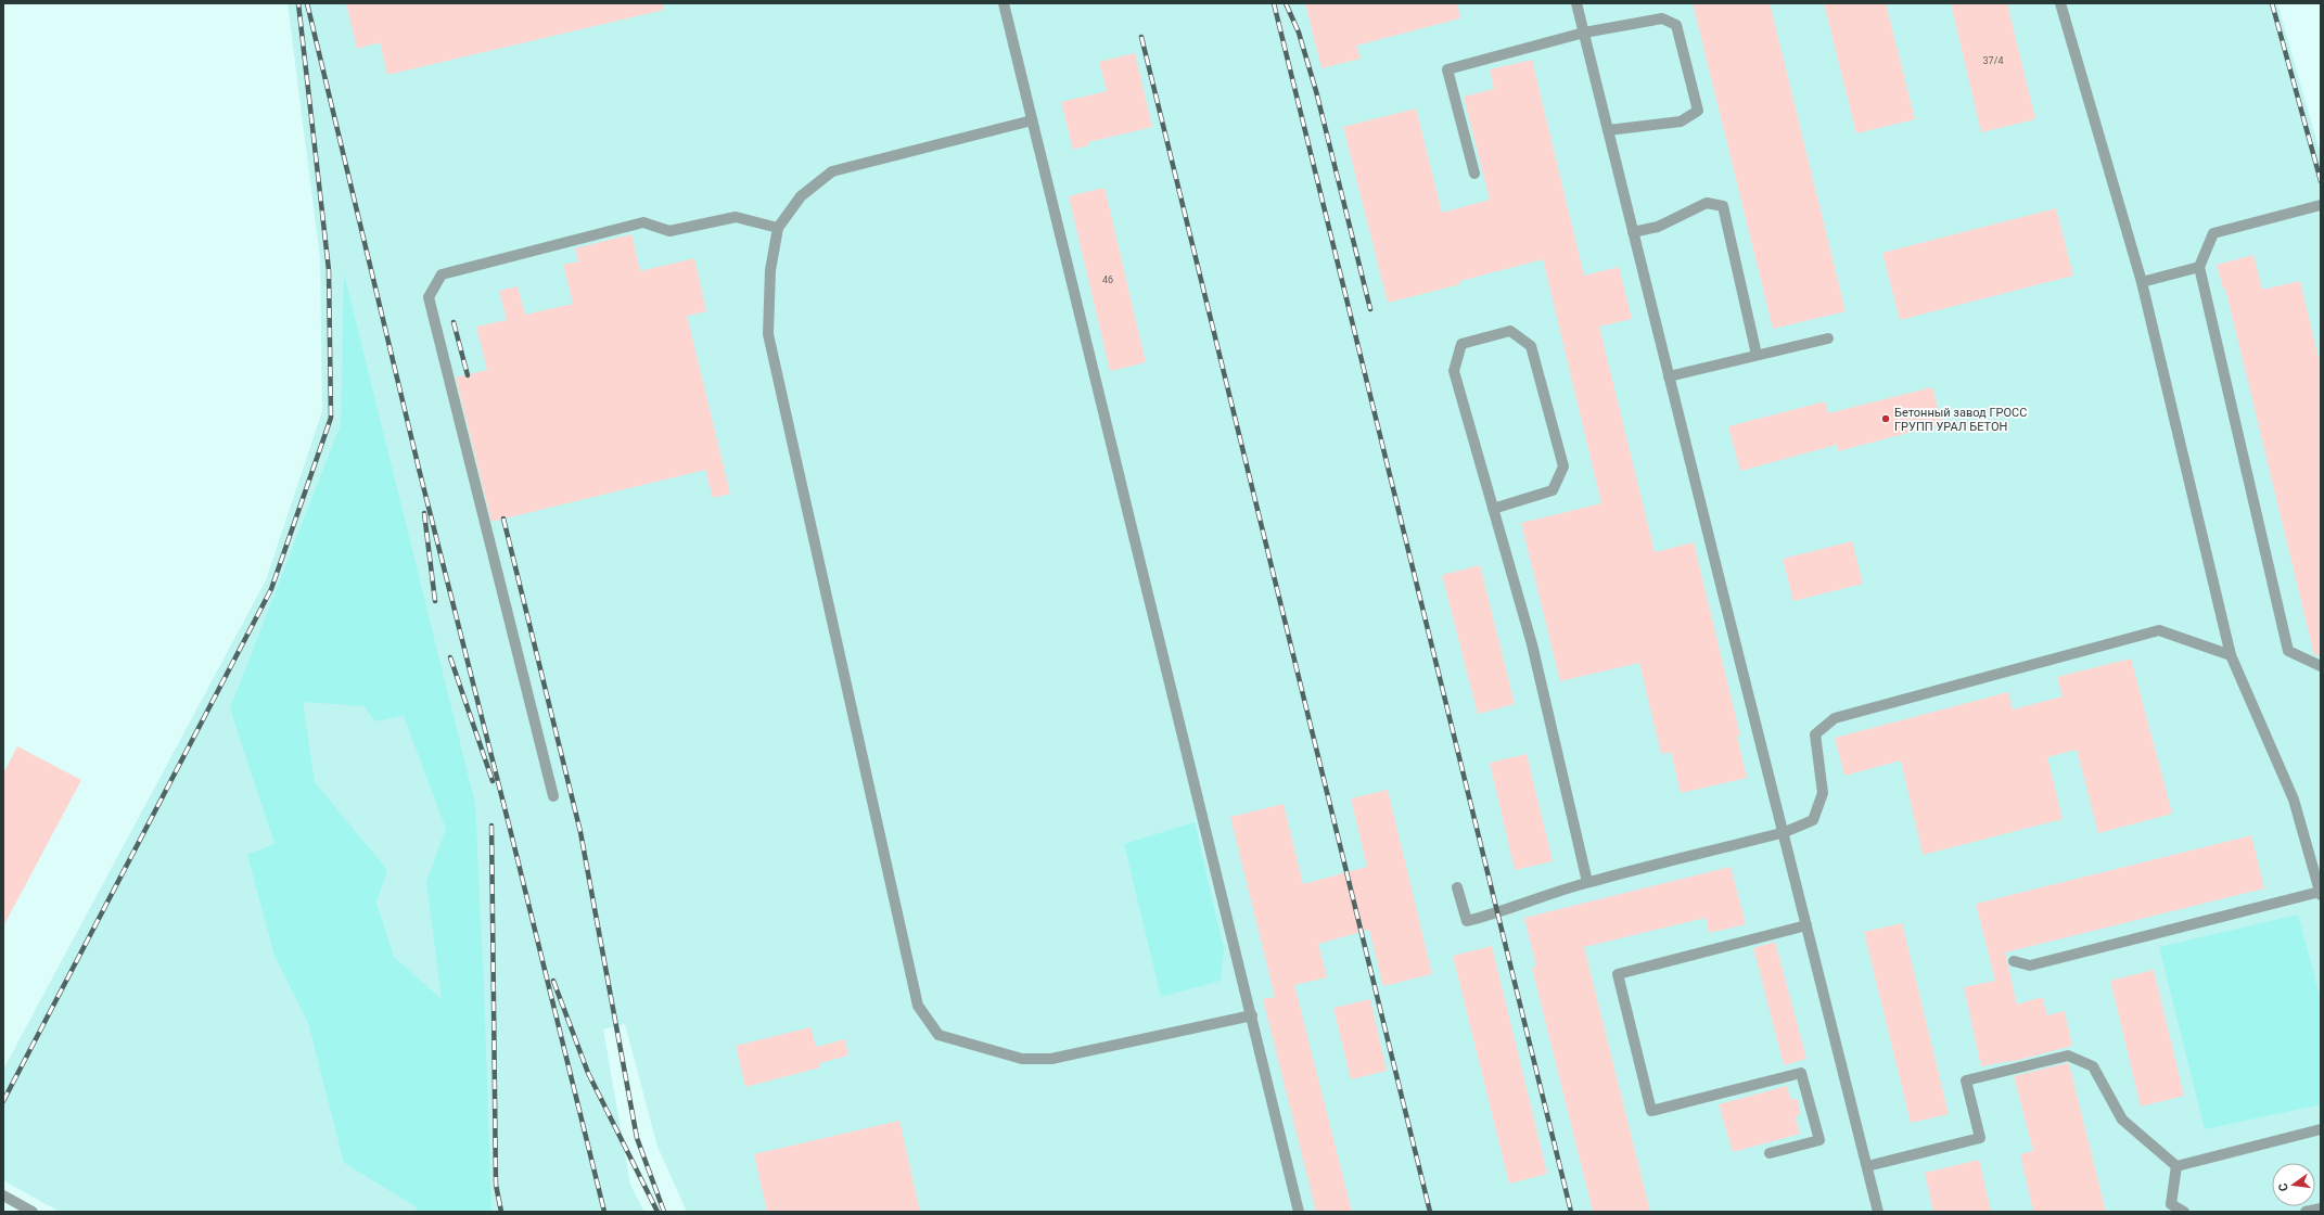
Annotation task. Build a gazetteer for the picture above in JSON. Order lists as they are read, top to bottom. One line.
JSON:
{"places":["Бетонный завод ГРОСС ГРУПП УРАЛ БЕТОН"],"house_numbers":["37/4","46"],"north":"left"}
